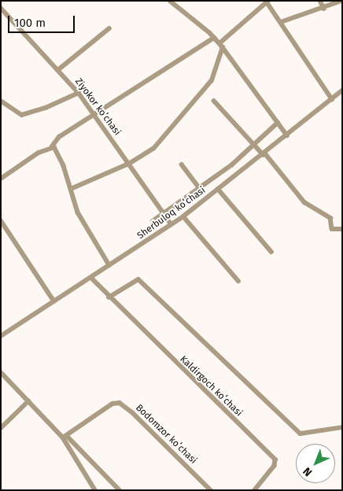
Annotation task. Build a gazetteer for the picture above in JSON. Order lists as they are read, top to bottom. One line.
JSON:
{"streets":{"street":["Ziyokor koʻchasi","Sherbuloq koʻchasi","Kaldirgoch koʻchasi","Bodomzor koʻchasi"]},"crossings":[["Ziyokor koʻchasi","Sherbuloq koʻchasi"],["Sherbuloq koʻchasi","Kaldirgoch koʻchasi"]],"scale_bar":"100 m","north":"bottom left"}
